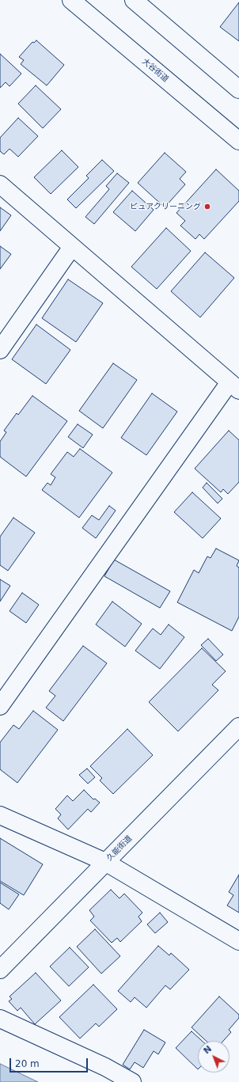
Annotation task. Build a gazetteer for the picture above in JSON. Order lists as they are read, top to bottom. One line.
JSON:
{"streets":{"street":["大谷街道","久能街道"]},"places":["ピュアクリーニング"],"scale_bar":"20 m","north":"top left"}
